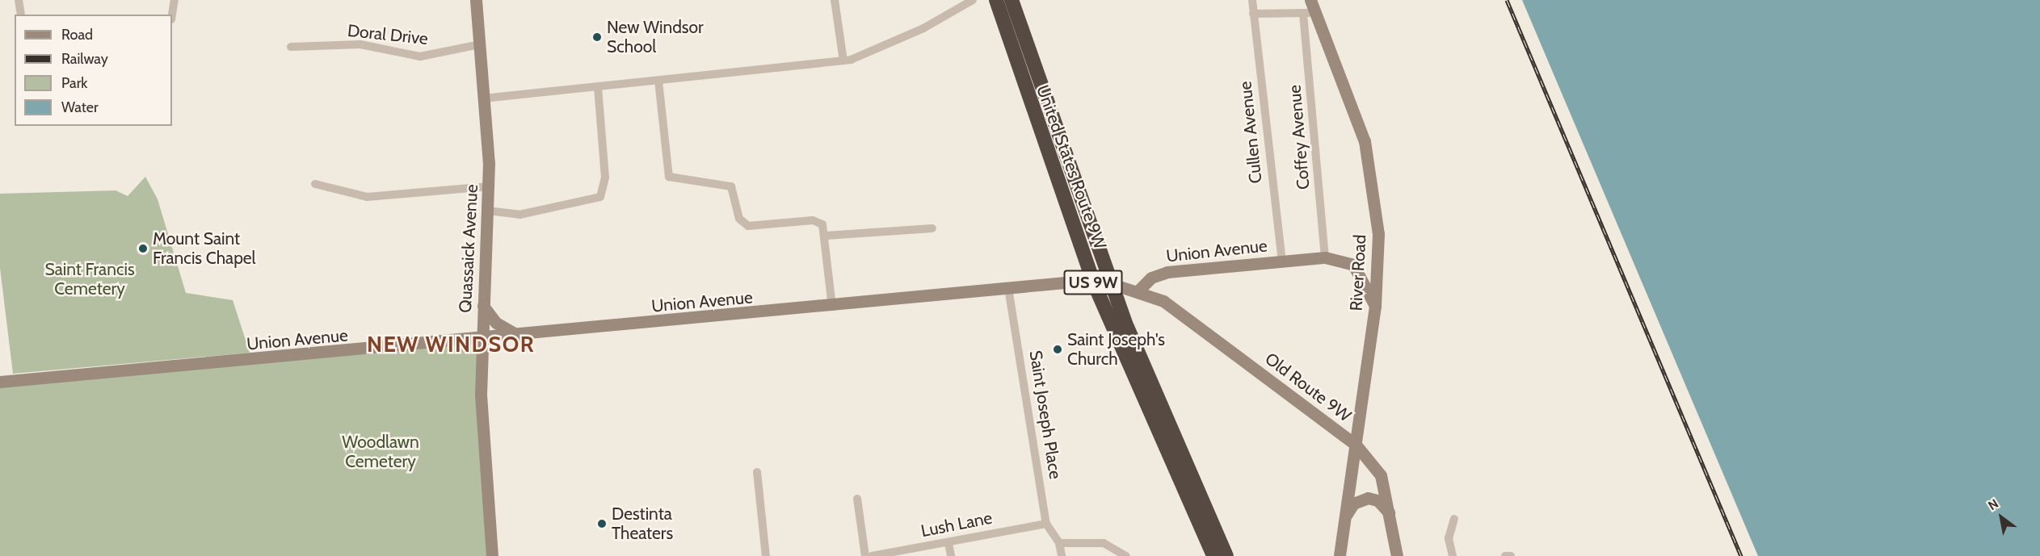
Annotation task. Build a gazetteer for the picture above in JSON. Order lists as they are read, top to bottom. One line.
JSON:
{"streets":{"highway":["United States Route 9W","US 9W"],"street":["Doral Drive","Cullen Avenue","Coffey Avenue","Quassaick Avenue","Union Avenue","River Road","Old Route 9W","Saint Joseph Place","Lush Lane"]},"crossings":[["Doral Drive","Quassaick Avenue"],["Cullen Avenue","Union Avenue"],["Coffey Avenue","Union Avenue"],["Coffey Avenue","River Road"],["United States Route 9W","Union Avenue"],["Quassaick Avenue","Union Avenue"],["Union Avenue","River Road"],["Union Avenue","Old Route 9W"],["Union Avenue","Saint Joseph Place"],["River Road","Old Route 9W"],["Saint Joseph Place","Lush Lane"]],"districts":["NEW WINDSOR"],"parks":["Saint Francis Cemetery","Woodlawn Cemetery"],"places":["New Windsor School","Mount Saint Francis Chapel","Saint Joseph's Church","Destinta Theaters"],"legend":["Road","Railway","Park","Water"],"north":"top left"}
